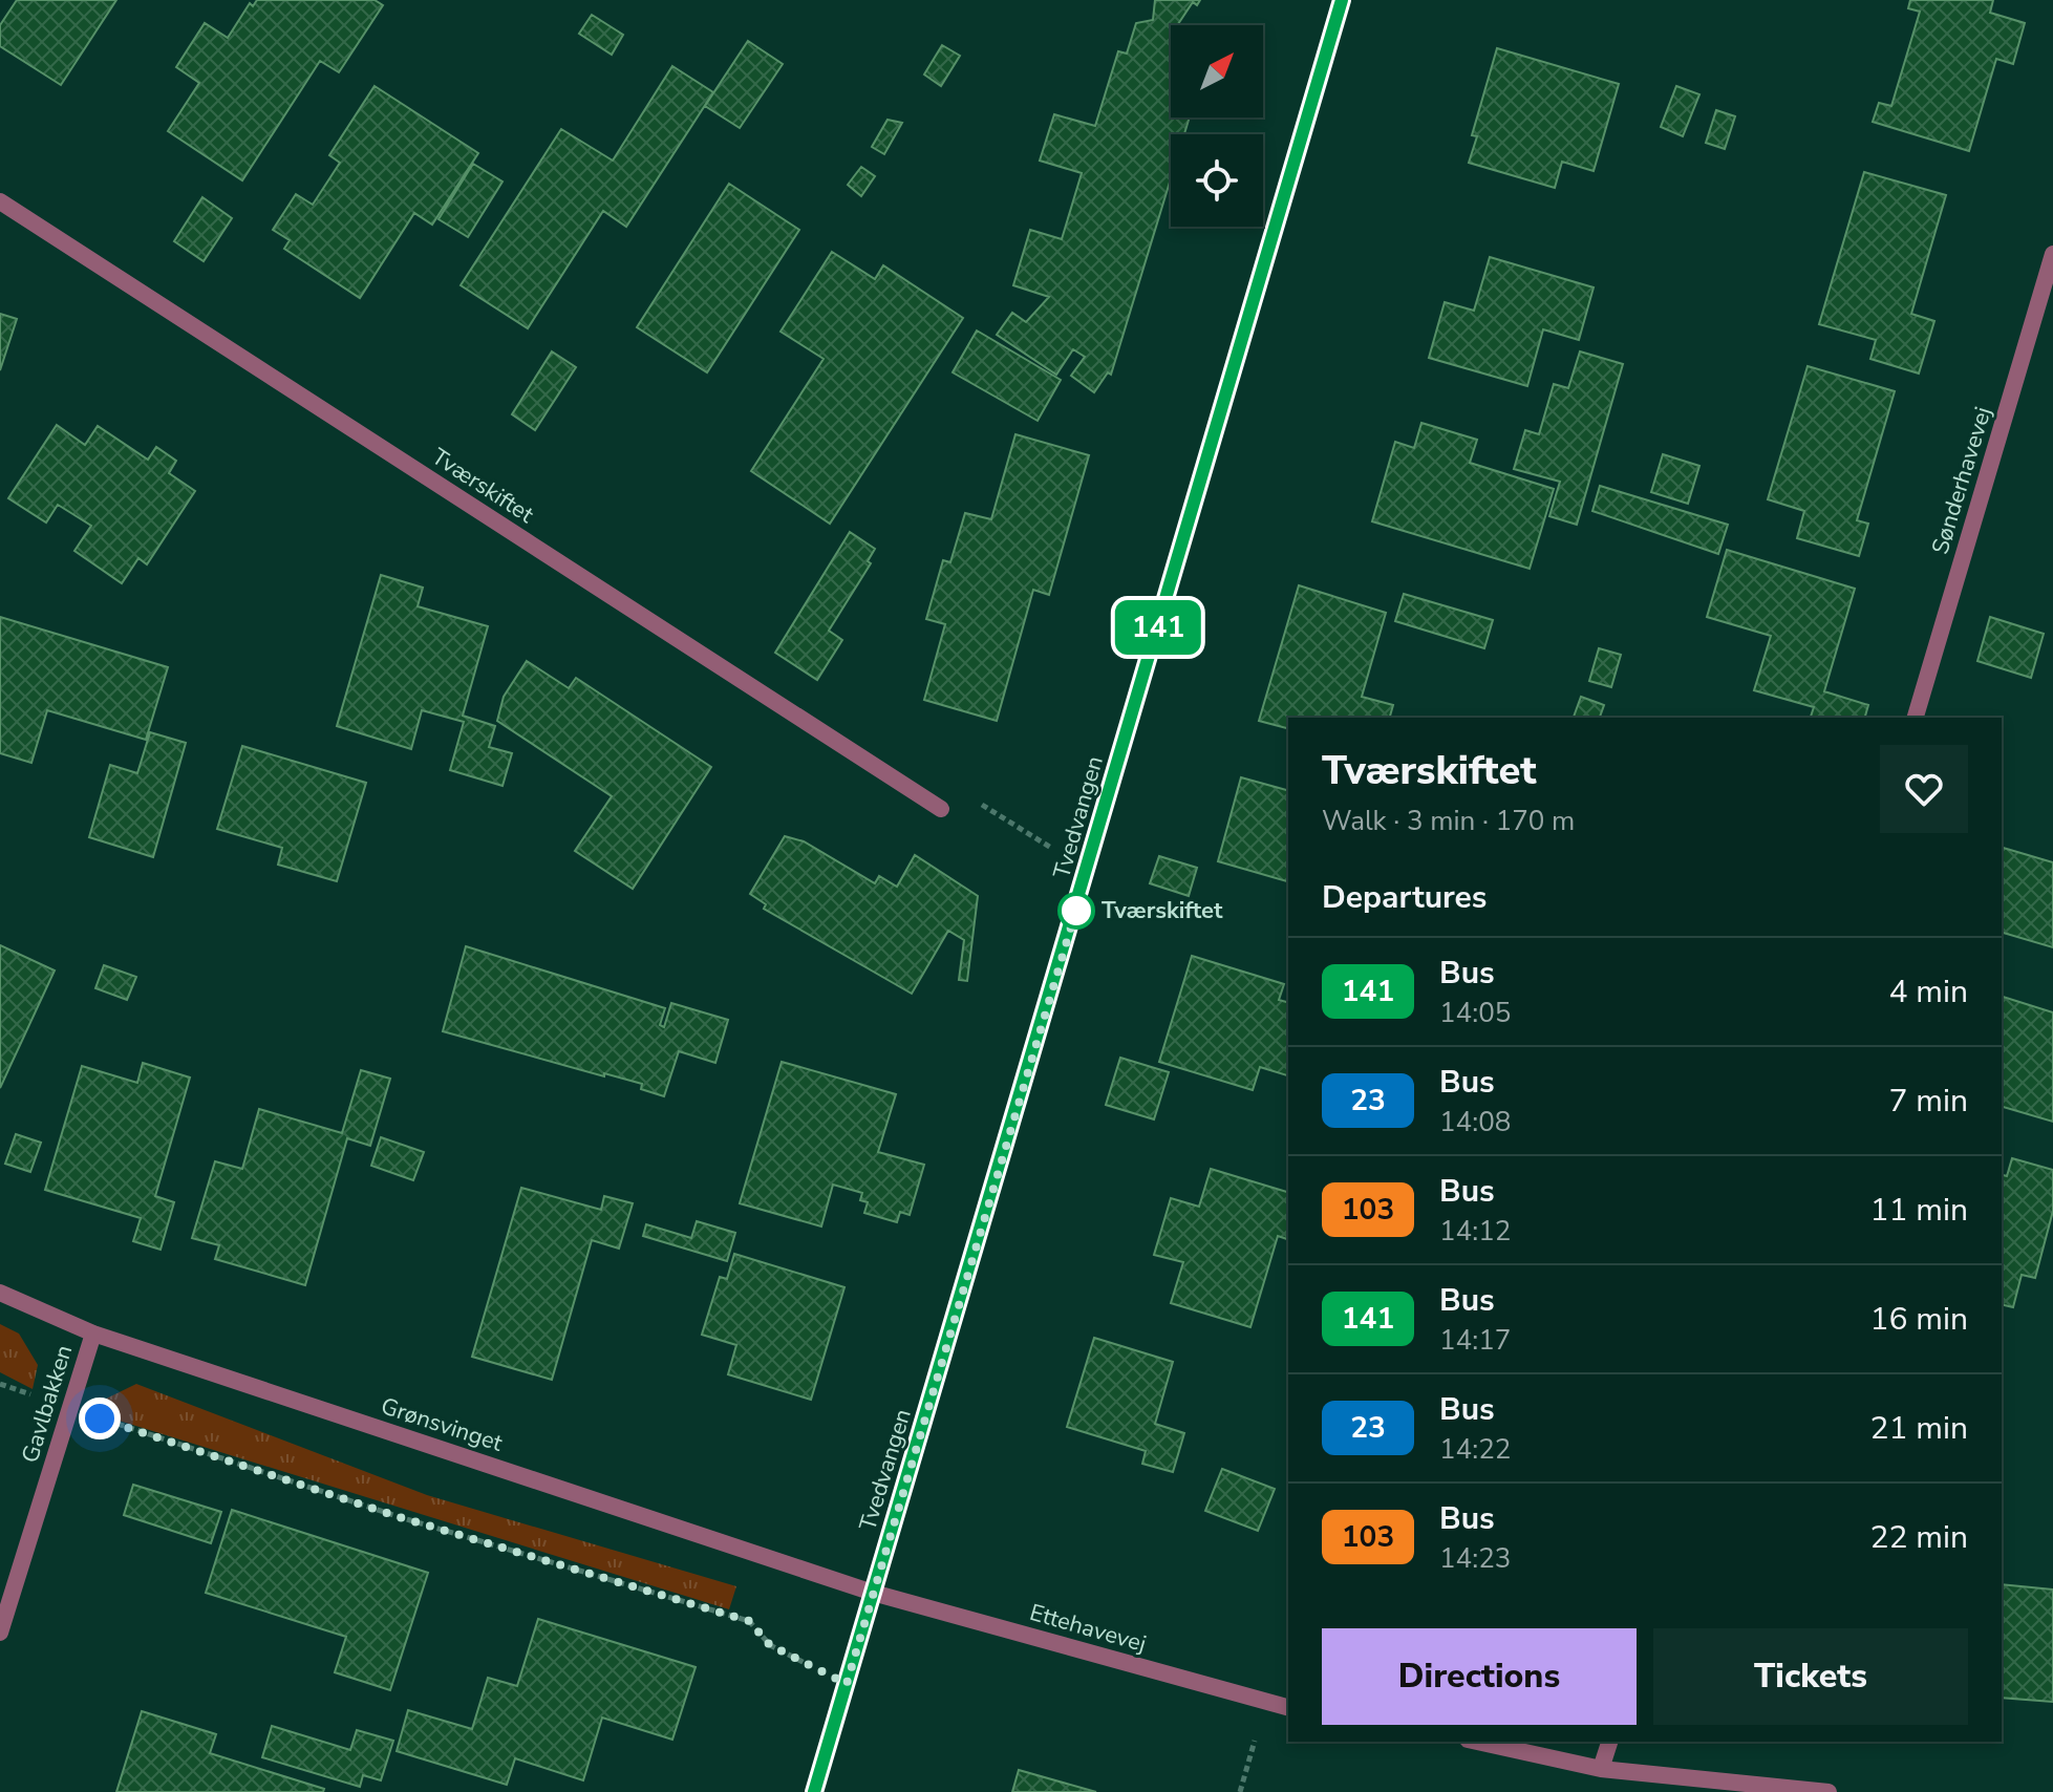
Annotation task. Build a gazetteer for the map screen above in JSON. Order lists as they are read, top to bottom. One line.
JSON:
{"streets":{"street":["Sønderhavevej","Tværskiftet","Tvedvangen","Gavlbakken","Grønsvinget","Ettehavevej"]},"crossings":[["Tvedvangen","Grønsvinget"],["Tvedvangen","Ettehavevej"],["Gavlbakken","Grønsvinget"],["Grønsvinget","Ettehavevej"]],"places":["Tværskiftet"],"lines":["bus line 141"],"north":"top right","page":{"on_map":"141","heading":[["Tværskiftet","Walk · 3 min · 170 m"],"Departures"],"list":[{"mark":"141","name":"Bus","note":"14:05","value":"4 min"},{"mark":"23","name":"Bus","note":"14:08","value":"7 min"},{"mark":"103","name":"Bus","note":"14:12","value":"11 min"},{"mark":"141","name":"Bus","note":"14:17","value":"16 min"},{"mark":"23","name":"Bus","note":"14:22","value":"21 min"},{"mark":"103","name":"Bus","note":"14:23","value":"22 min"}],"buttons":["Directions","Tickets"]}}
